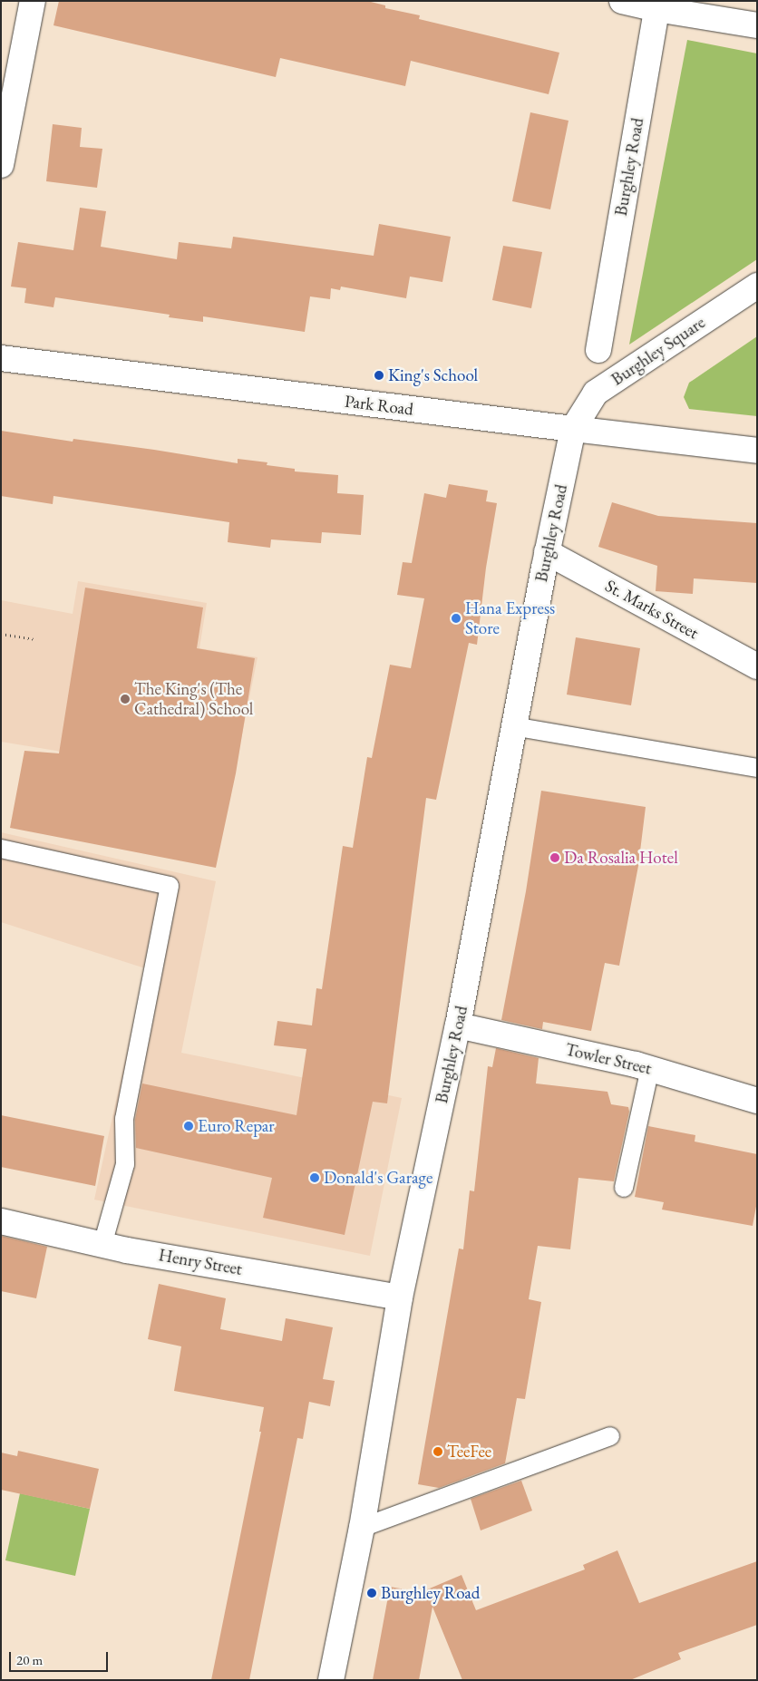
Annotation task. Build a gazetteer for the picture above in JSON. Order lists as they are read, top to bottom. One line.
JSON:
{"streets":{"street":["Burghley Road","Burghley Square","Park Road","St. Marks Street","Towler Street","Henry Street"]},"crossings":[["Burghley Road","Burghley Square"],["Burghley Road","Park Road"],["Burghley Road","St. Marks Street"],["Burghley Road","Towler Street"],["Burghley Road","Henry Street"],["Burghley Square","Park Road"]],"places":["King's School","Hana Express Store","The King's (The Cathedral) School","Da Rosalia Hotel","Euro Repar","Donald's Garage","TeeFee","Burghley Road"],"scale_bar":"20 m"}
